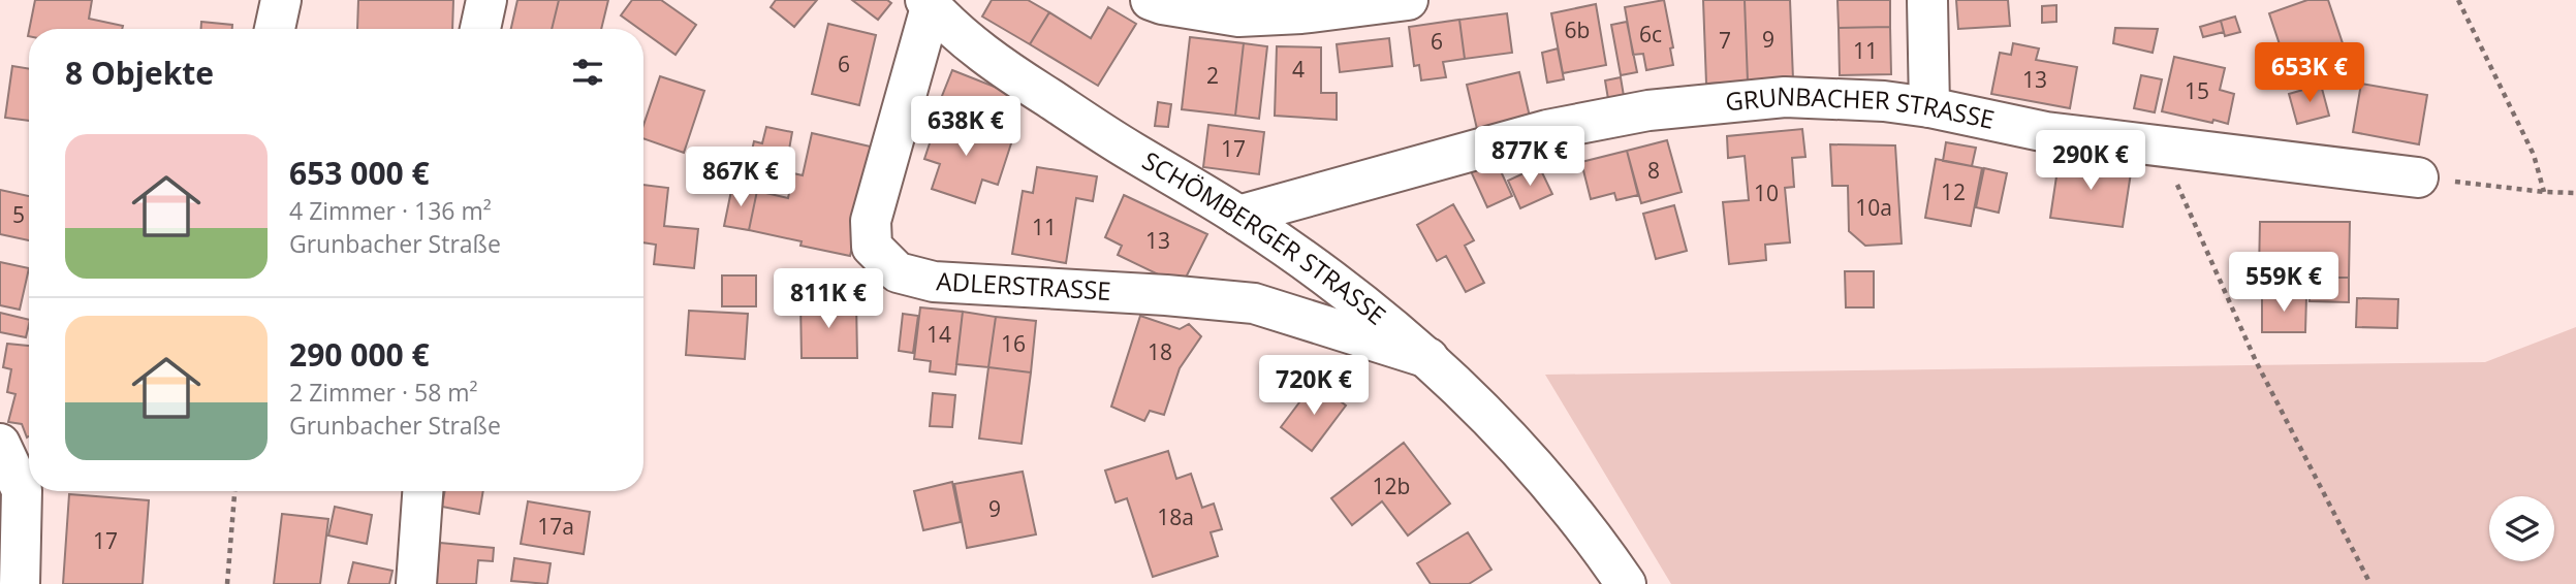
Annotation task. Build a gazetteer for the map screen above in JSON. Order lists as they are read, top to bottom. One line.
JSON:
{"streets":{"street":["GRUNBACHER STRASSE","SCHÖMBERGER STRASSE","ADLERSTRASSE"]},"crossings":[["GRUNBACHER STRASSE","SCHÖMBERGER STRASSE"],["SCHÖMBERGER STRASSE","ADLERSTRASSE"]],"house_numbers":["6b","6c","9","7","6","11","6","4","2","13","15","17","8","12","10","10a","5","11","13","14","16","18","12b","9","18a","17a","17"],"page":{"heading":"8 Objekte","price":["653K €","638K €","877K €","290K €","867K €","559K €","811K €","720K €"],"list":[{"name":"653 000 €","note":"4 Zimmer · 136 m² · Grunbacher Straße"},{"name":"290 000 €","note":"2 Zimmer · 58 m² · Grunbacher Straße"}]}}
